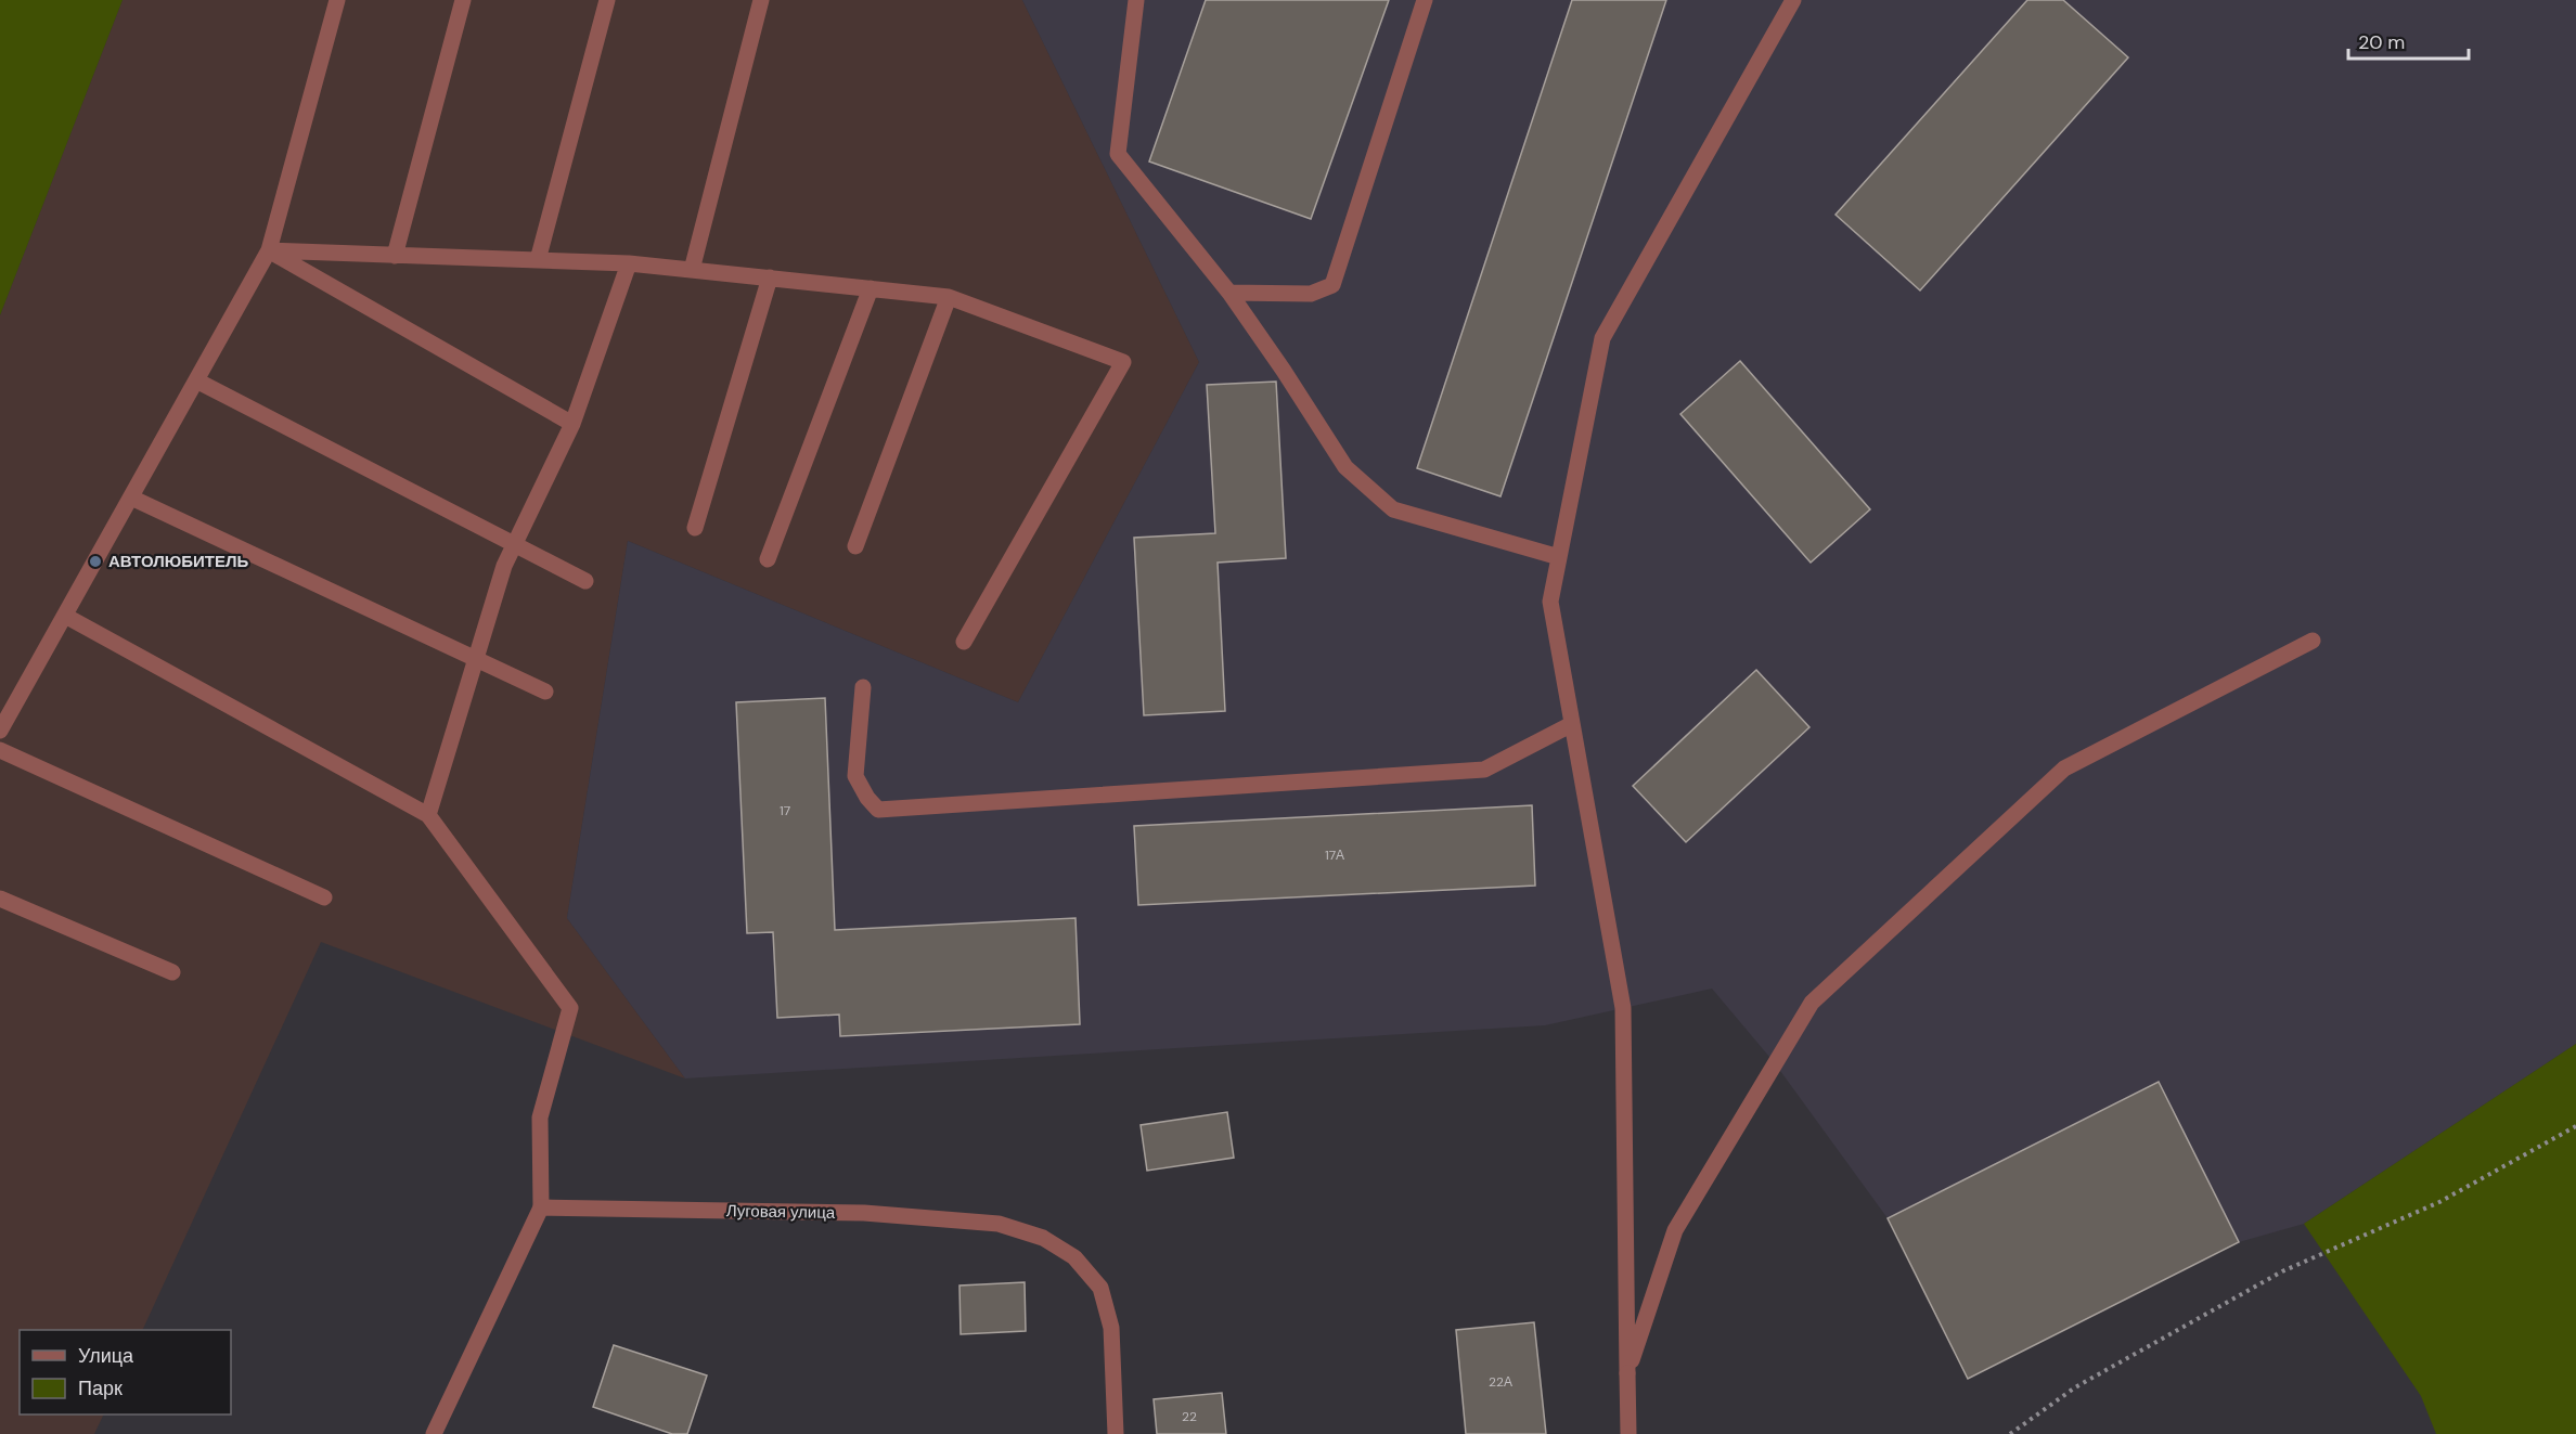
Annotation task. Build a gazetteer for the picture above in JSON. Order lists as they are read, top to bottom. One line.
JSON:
{"streets":{"street":["Луговая улица"]},"places":["АВТОЛЮБИТЕЛЬ"],"house_numbers":["17","17А","22А","22"],"legend":["Улица","Парк"],"scale_bar":"20 m"}
